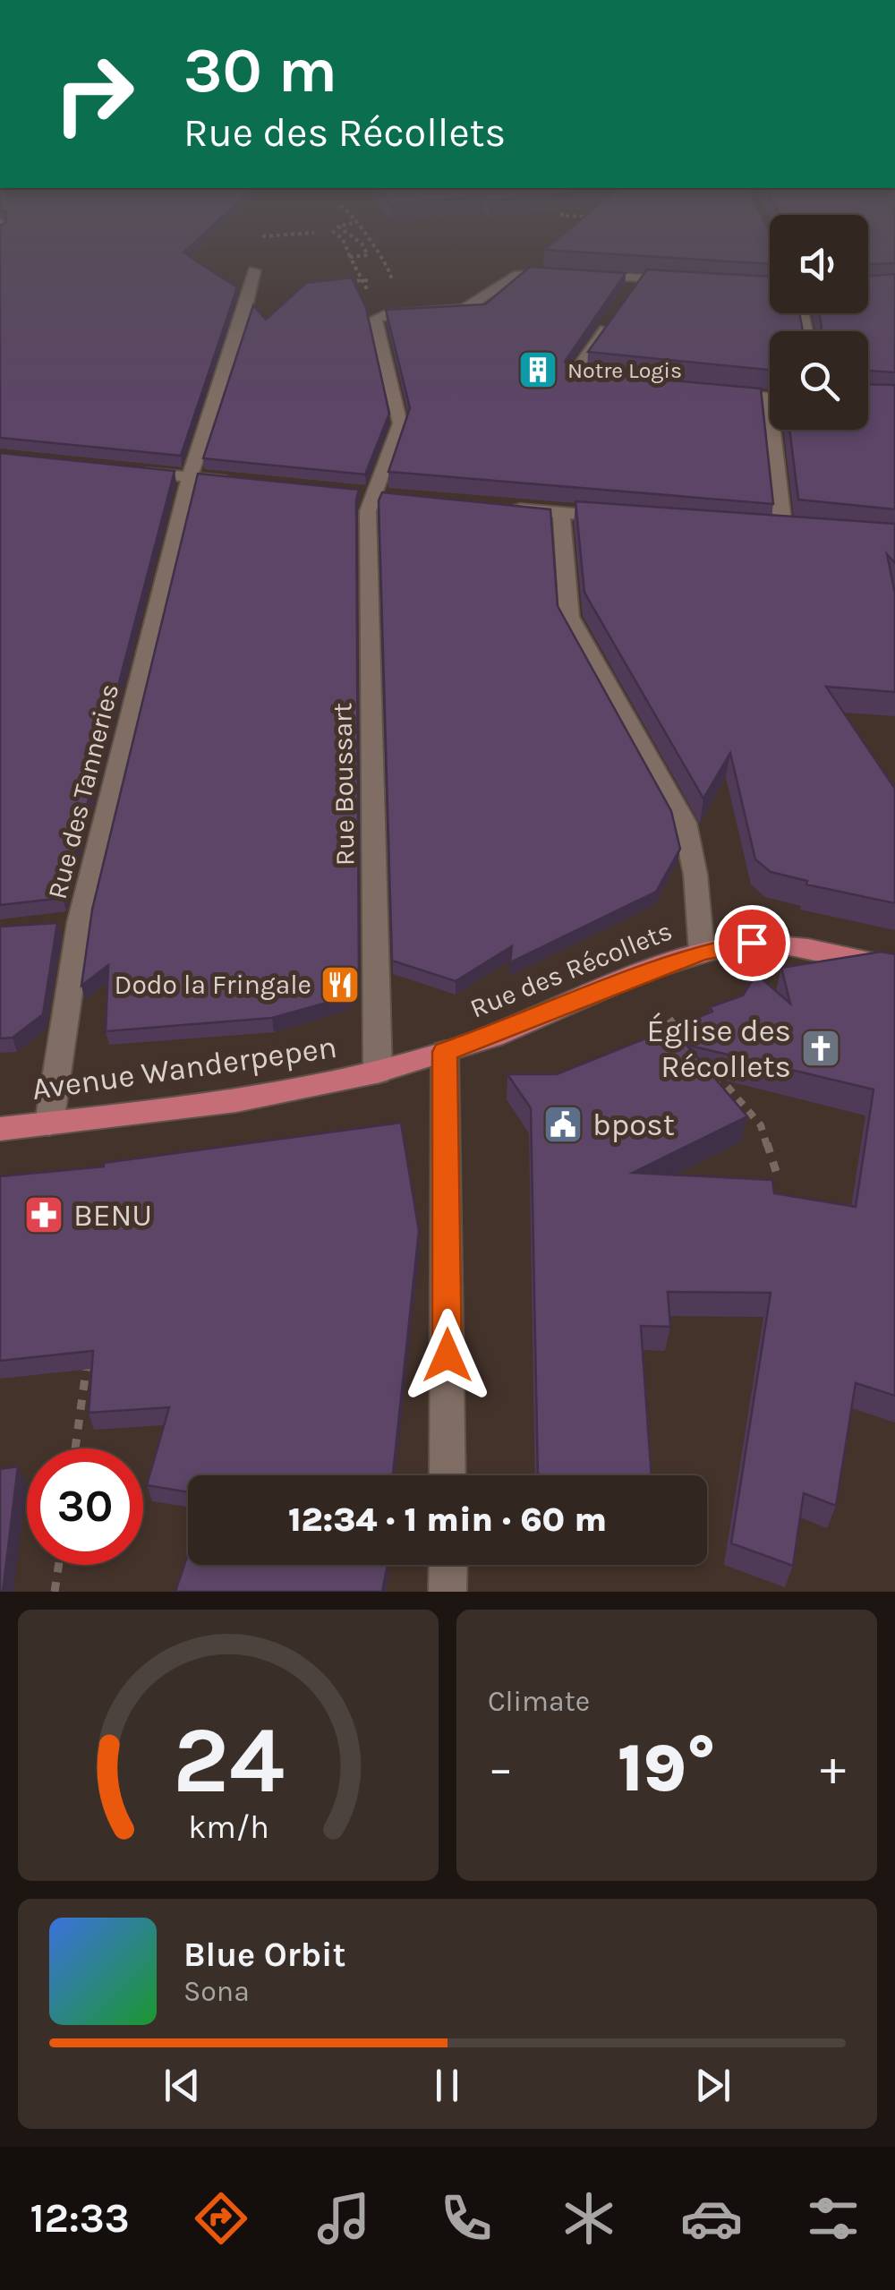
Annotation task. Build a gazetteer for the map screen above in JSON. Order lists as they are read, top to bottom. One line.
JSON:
{"streets":{"main road":["Rue des Récollets","Avenue Wanderpepen"],"street":["Rue Boussart","Rue des Tanneries"]},"crossings":[["Rue Boussart","Rue des Récollets"],["Rue Boussart","Avenue Wanderpepen"],["Rue des Tanneries","Avenue Wanderpepen"],["Rue des Récollets","Avenue Wanderpepen"]],"places":{"building":["Notre Logis"],"restaurant":["Dodo la Fringale"],"church":["Église des Récollets"],"public building":["bpost"],"pharmacy":["BENU"]},"page":{"turn":["30 m","Rue des Récollets"],"limit":"30","trip":"12:34 · 1 min · 60 m","tile":"Climate","heat":["−","19°","+"],"song":["Blue Orbit","Sona"],"tabs":"12:33","gauge":["24","km/h"]}}
